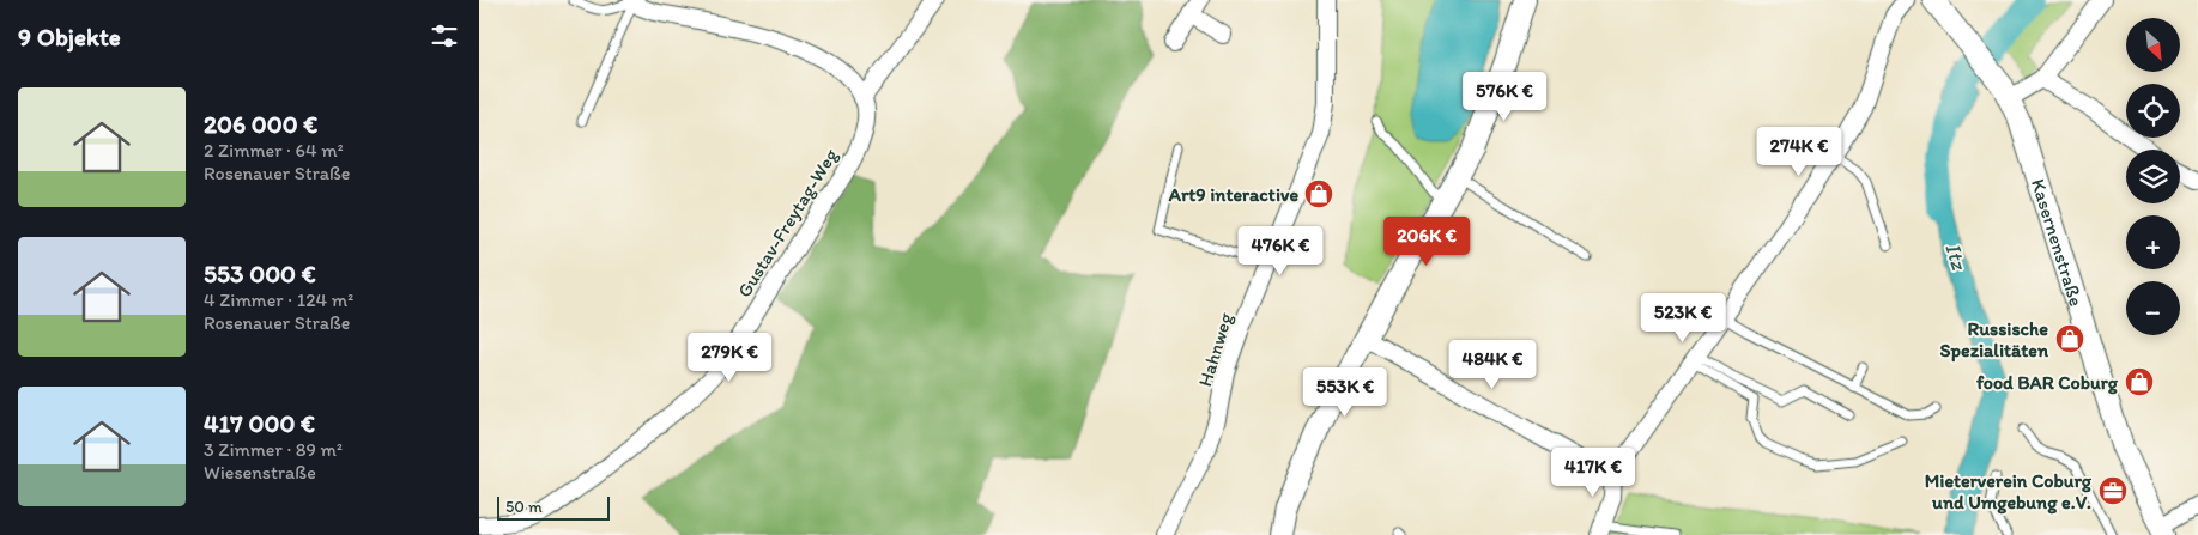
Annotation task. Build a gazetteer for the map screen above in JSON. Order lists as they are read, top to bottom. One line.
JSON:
{"streets":{"street":["Gustav-Freytag-Weg","Kasernenstraße","Hahnweg"]},"water":["Itz"],"places":{"shop":["Art9 interactive","Russische Spezialitäten","food BAR Coburg"],"office":["Mieterverein Coburg und Umgebung e.V."]},"scale_bar":"50 m","north":"bottom right","page":{"heading":"9 Objekte","map_buttons":["+","−"],"list":[{"name":"206 000 €","note":"2 Zimmer · 64 m² · Rosenauer Straße"},{"name":"553 000 €","note":"4 Zimmer · 124 m² · Rosenauer Straße"},{"name":"417 000 €","note":"3 Zimmer · 89 m² · Wiesenstraße"}],"price":["576K €","274K €","206K €","476K €","523K €","279K €","484K €","553K €","417K €"],"scale":"50 m"}}
